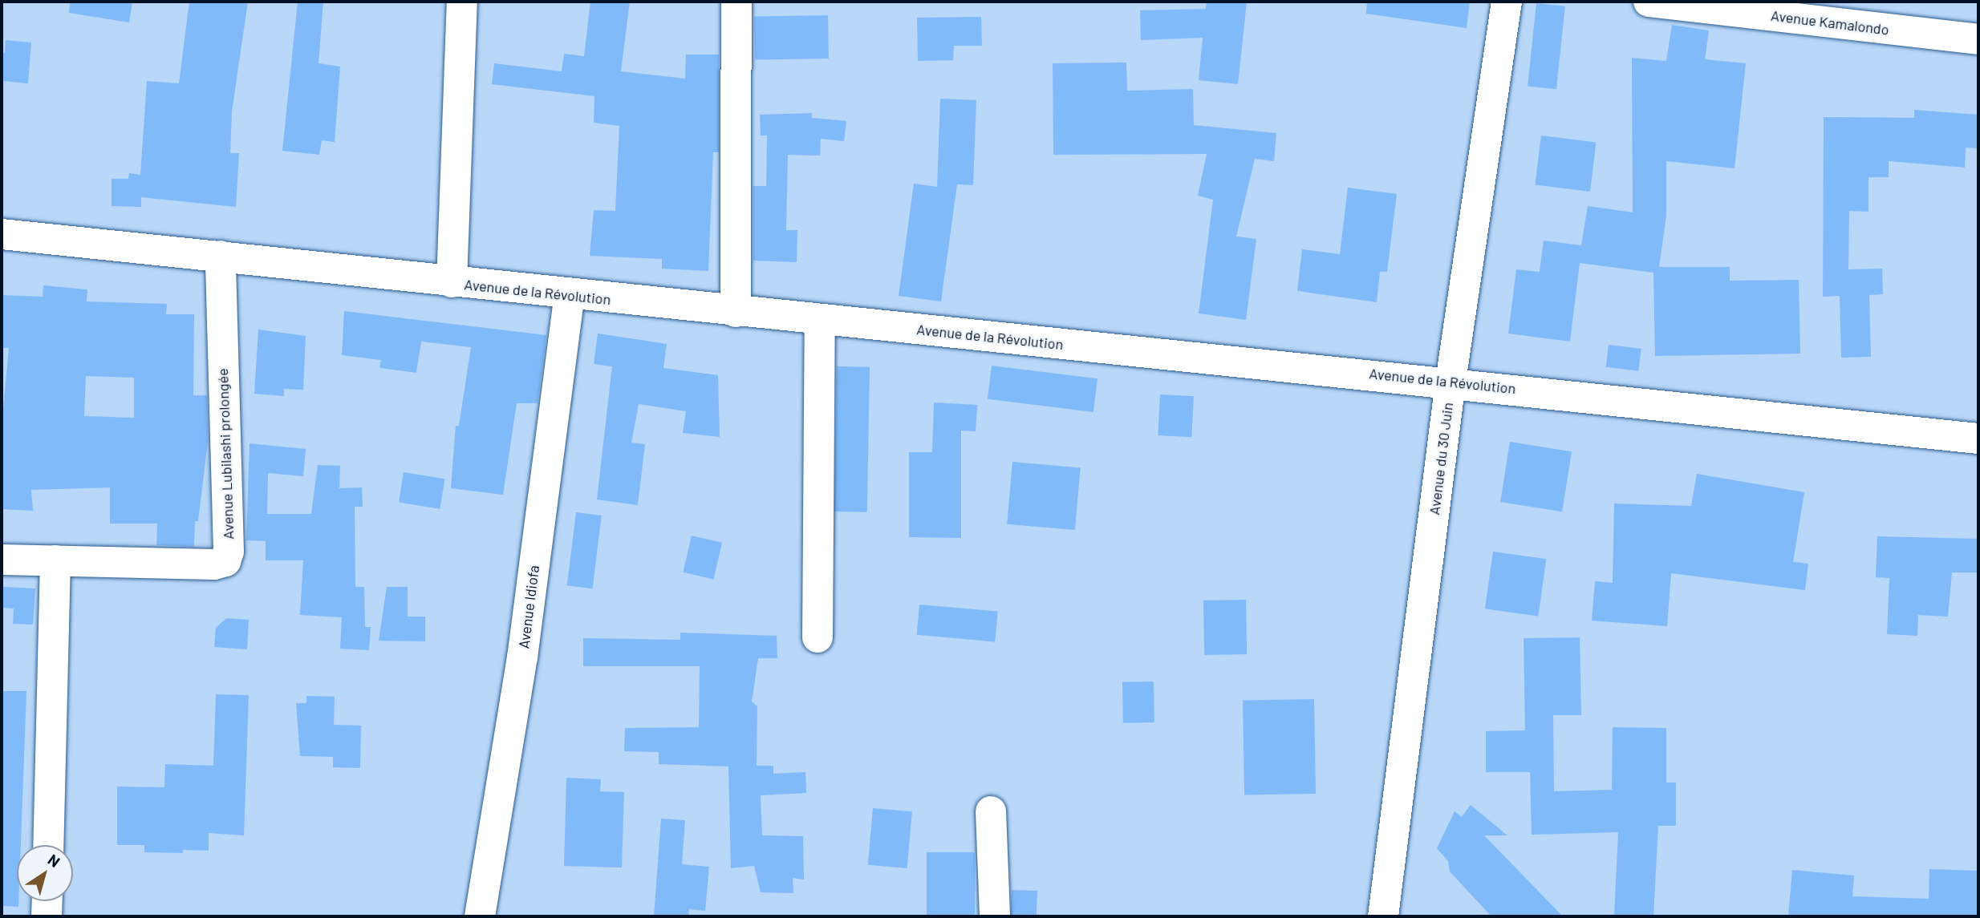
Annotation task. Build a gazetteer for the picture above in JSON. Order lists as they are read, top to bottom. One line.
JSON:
{"streets":{"street":["Avenue Kamalondo","Avenue de la Révolution","Avenue Lubilashi prolongée","Avenue du 30 Juin","Avenue Idiofa"]},"crossings":[["Avenue de la Révolution","Avenue Lubilashi prolongée"],["Avenue de la Révolution","Avenue du 30 Juin"],["Avenue de la Révolution","Avenue Idiofa"]],"north":"top right"}
